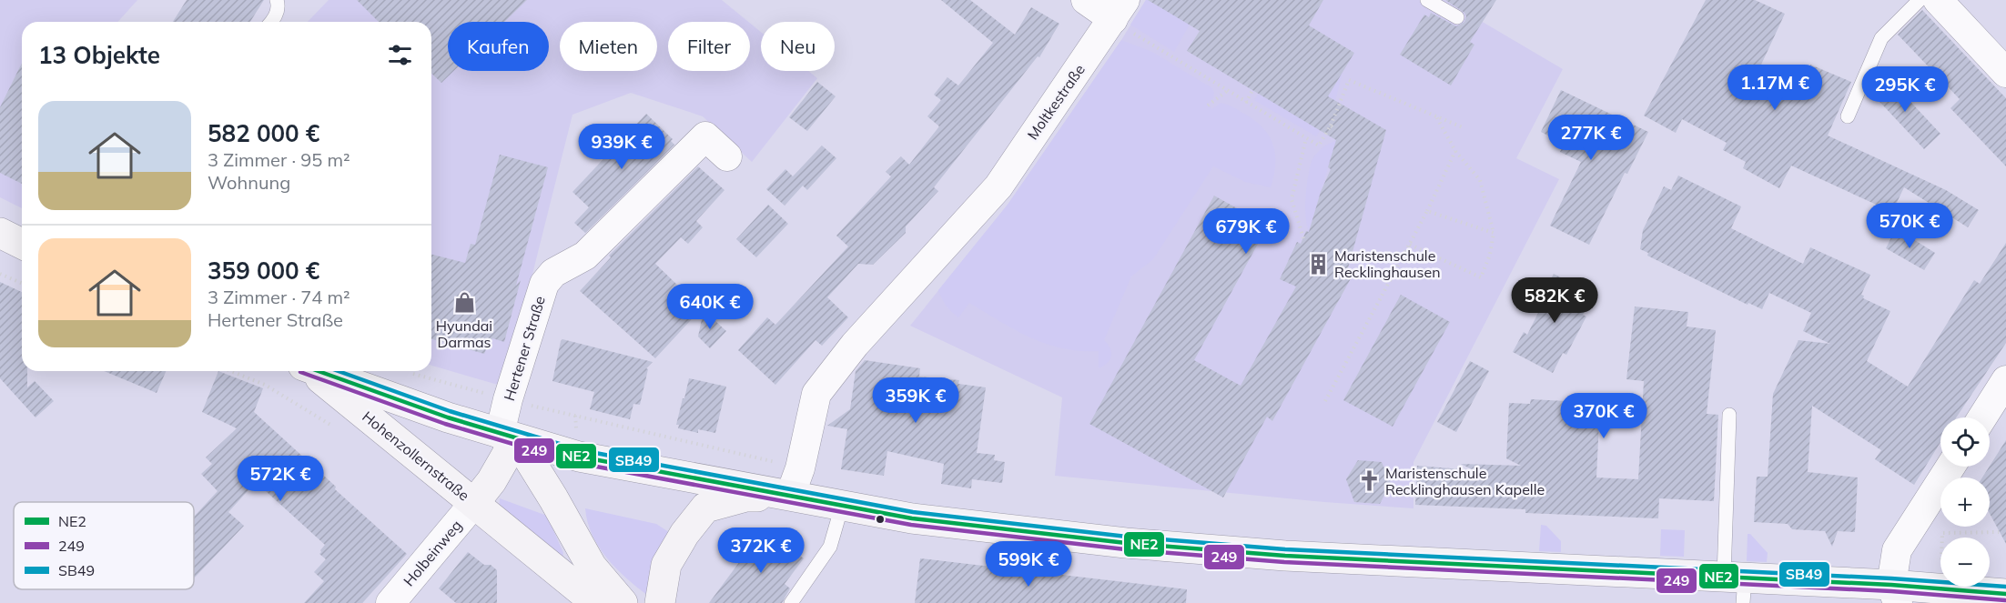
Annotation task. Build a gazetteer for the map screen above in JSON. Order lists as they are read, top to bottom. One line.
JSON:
{"streets":{"main road":["Hohenzollernstraße"],"street":["Moltkestraße","Hertener Straße","Holbeinweg"]},"crossings":[["Hertener Straße","Hohenzollernstraße"],["Hohenzollernstraße","Holbeinweg"]],"places":{"building":["Maristenschule Recklinghausen"],"shop":["Hyundai Darmas"],"church":["Maristenschule Recklinghausen Kapelle"]},"lines":["transit line NE2","transit line SB49","transit line 249"],"legend":["NE2","249","SB49"],"page":{"chip":["Kaufen","Mieten","Filter","Neu"],"heading":"13 Objekte","price":["1.17M €","295K €","277K €","939K €","570K €","679K €","582K €","640K €","359K €","370K €","572K €","372K €","599K €"],"list":[{"name":"582 000 €","note":"3 Zimmer · 95 m² · Wohnung"},{"name":"359 000 €","note":"3 Zimmer · 74 m² · Hertener Straße"}],"map_buttons":["+","−"]}}
